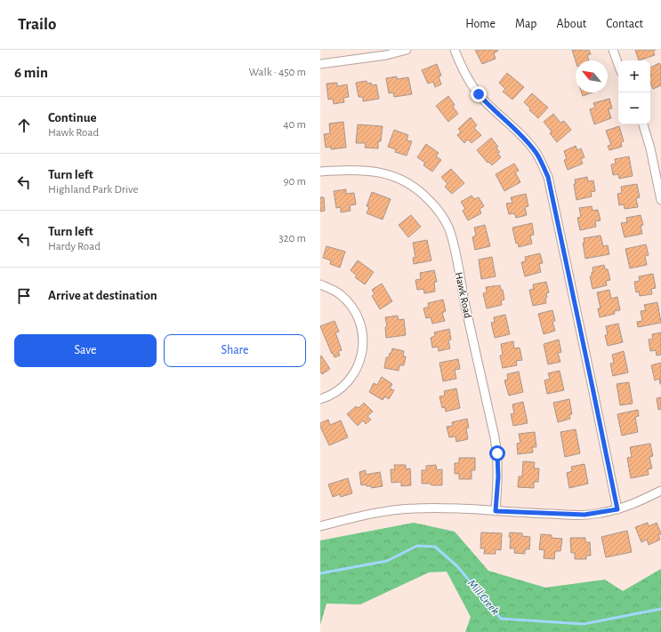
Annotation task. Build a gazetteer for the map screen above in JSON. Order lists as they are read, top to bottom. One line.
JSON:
{"streets":{"street":["Hawk Road"]},"water":["Mill Creek"],"north":"top left","page":{"header":"Trailo","nav":["Home","Map","About","Contact"],"heading":["6 min","Walk · 450 m"],"map_buttons":["+","−"],"list":[["Continue","Hawk Road","40 m"],["Turn left","Highland Park Drive","90 m"],["Turn left","Hardy Road","320 m"],"Arrive at destination"],"buttons":["Save","Share"]}}
